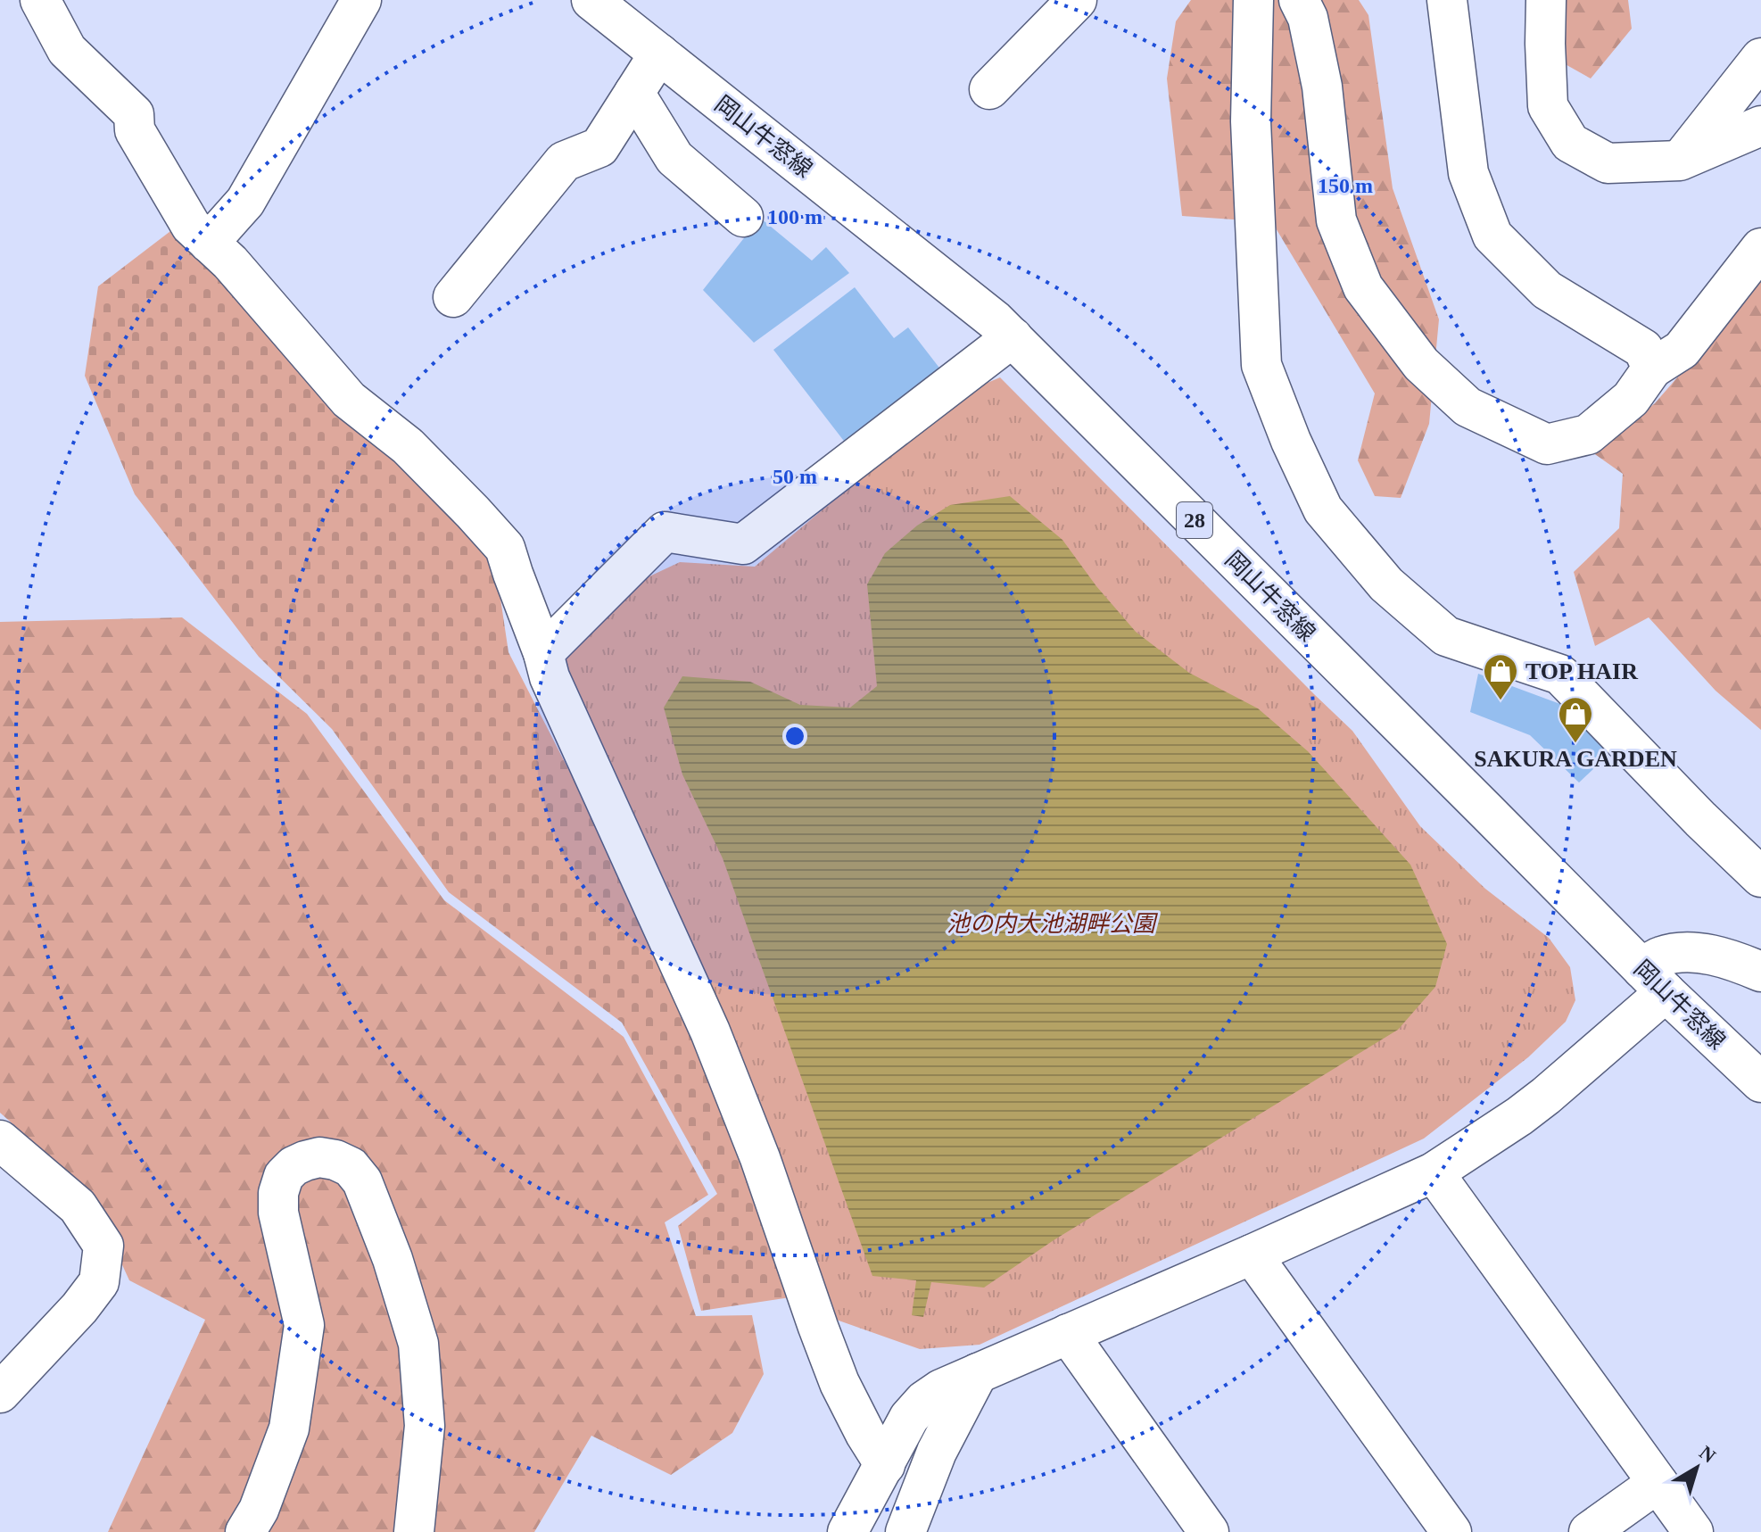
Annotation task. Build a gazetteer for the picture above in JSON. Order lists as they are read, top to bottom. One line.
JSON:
{"streets":{"street":["岡山牛窓線","28"]},"parks":["池の内大池湖畔公園"],"places":{"shop":["TOP HAIR","SAKURA GARDEN"]},"north":"top right","rings":["150 m","100 m","50 m"]}
